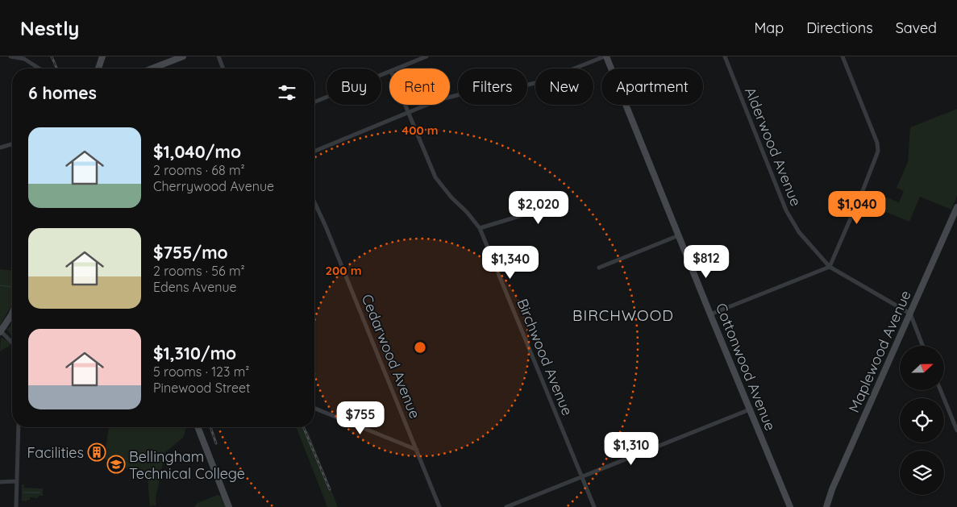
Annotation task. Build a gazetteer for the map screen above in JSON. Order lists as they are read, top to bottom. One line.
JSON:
{"streets":{"street":["Alderwood Avenue","Maplewood Avenue","Cedarwood Avenue","Birchwood Avenue","Cottonwood Avenue"]},"crossings":[["Alderwood Avenue","Maplewood Avenue"]],"districts":["BIRCHWOOD"],"places":{"building":["Facilities"],"school or university":["Bellingham Technical College"]},"north":"right","page":{"header":"Nestly","nav":["Map","Directions","Saved"],"chip":["Buy","Rent","Filters","New","Apartment"],"heading":"6 homes","list":[{"name":"$1,040/mo","note":"2 rooms · 68 m² · Cherrywood Avenue"},{"name":"$755/mo","note":"2 rooms · 56 m² · Edens Avenue"},{"name":"$1,310/mo","note":"5 rooms · 123 m² · Pinewood Street"}],"price":["$2,020","$1,040","$812","$1,340","$755","$1,310"]},"rings":["400 m","200 m"]}
